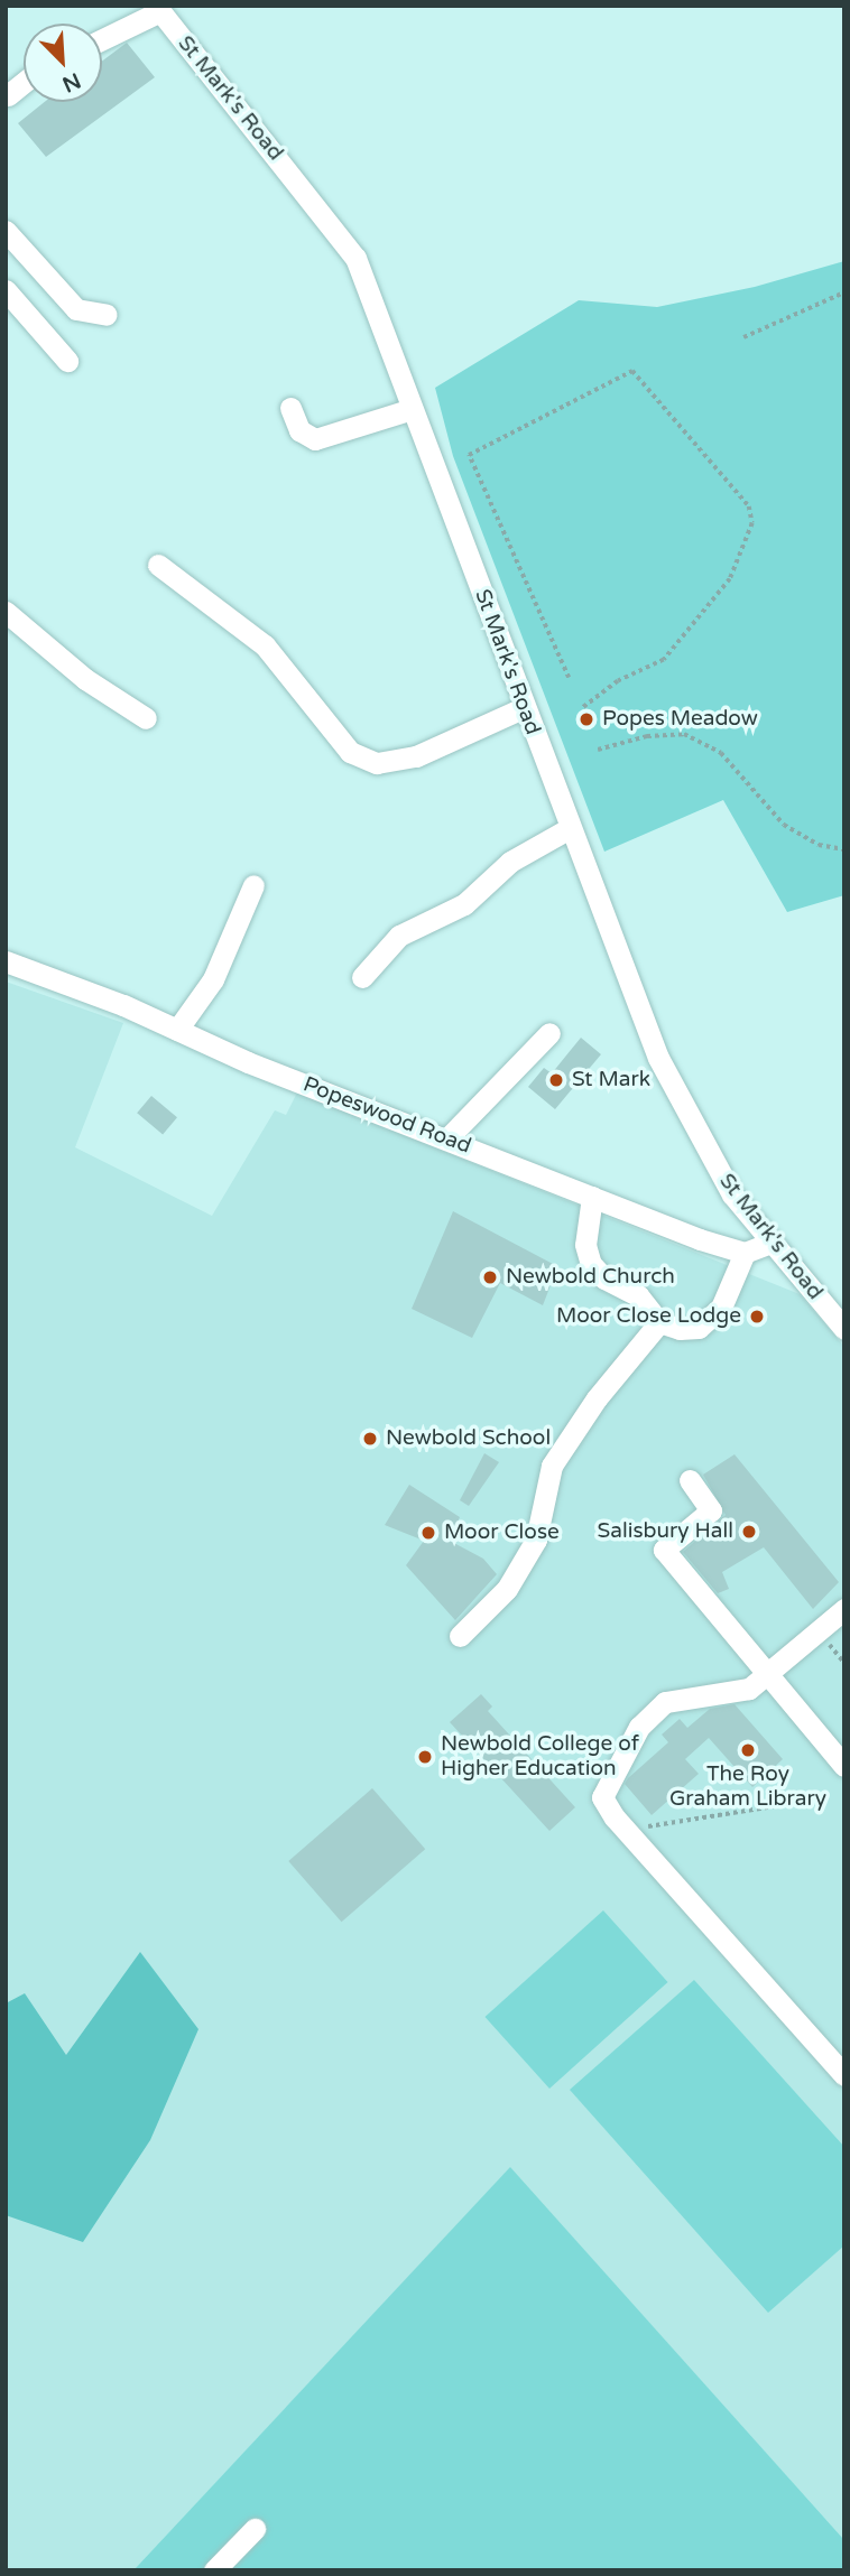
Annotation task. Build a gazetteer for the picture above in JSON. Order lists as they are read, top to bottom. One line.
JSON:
{"streets":{"street":["St Mark's Road","Popeswood Road"]},"places":["Popes Meadow","St Mark","Newbold Church","Moor Close Lodge","Newbold School","Salisbury Hall","Moor Close","The Roy Graham Library","Newbold College of Higher Education"],"north":"bottom right"}
